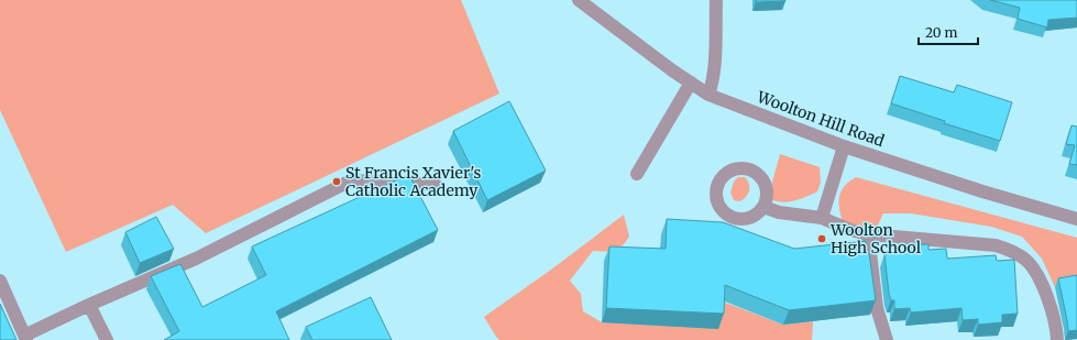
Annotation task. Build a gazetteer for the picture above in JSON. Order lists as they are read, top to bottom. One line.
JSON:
{"streets":{"street":["Woolton Hill Road"]},"places":["St Francis Xavier's Catholic Academy","Woolton High School"],"scale_bar":"20 m"}
